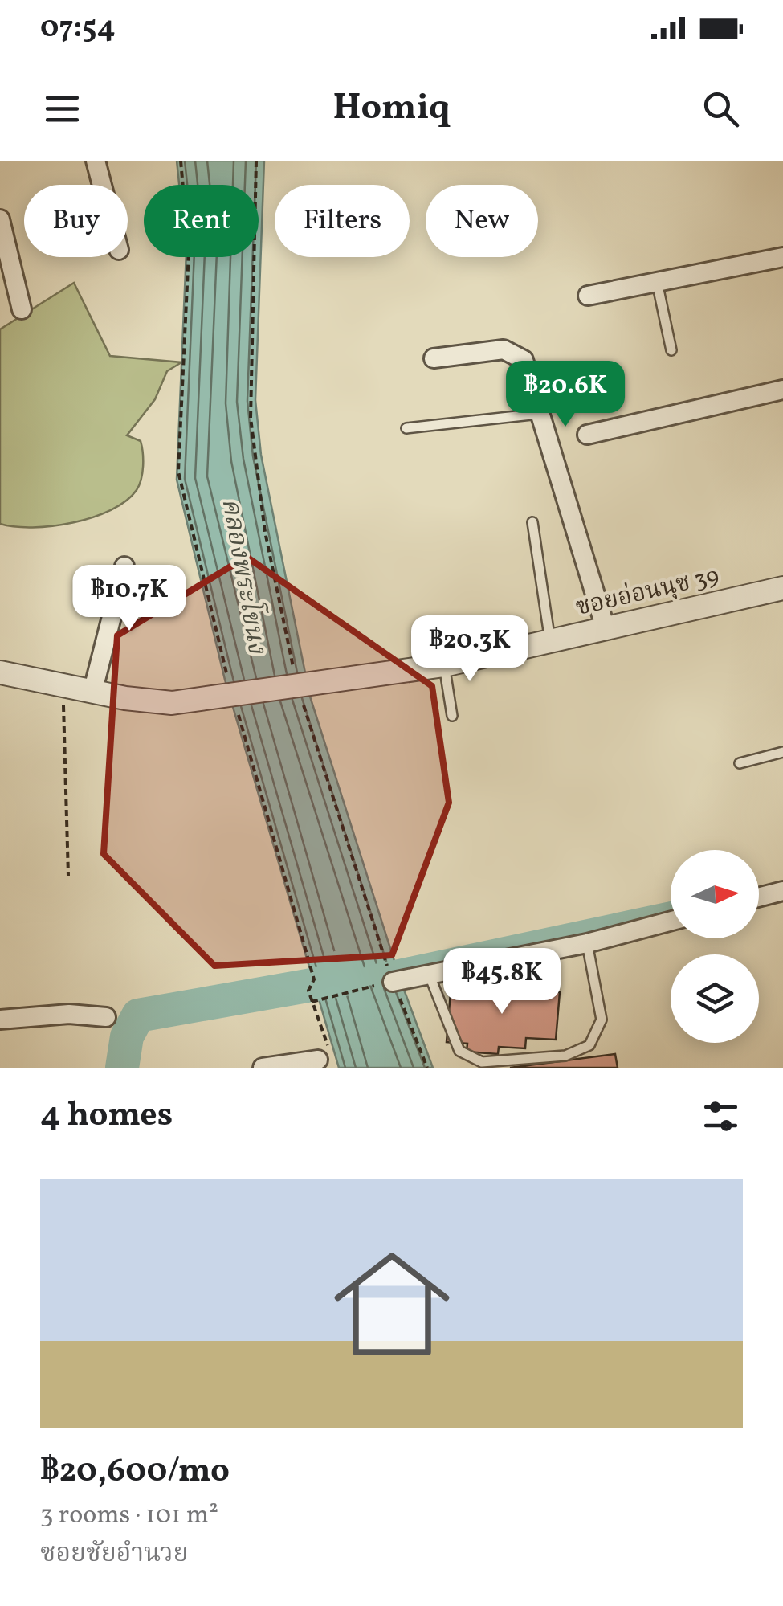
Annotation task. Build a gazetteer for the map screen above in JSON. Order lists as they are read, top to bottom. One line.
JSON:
{"streets":{"street":["ซอยอ่อนนุช 39"]},"water":["คลองพระโขนง"],"north":"right","page":{"status":"07:54","header":"Homiq","chip":["Buy","Rent","Filters","New"],"price":["฿20.6K","฿10.7K","฿20.3K","฿45.8K"],"heading":"4 homes","list":[{"name":"฿20,600/mo","note":"3 rooms · 101 m² · ซอยชัยอำนวย"}]}}
